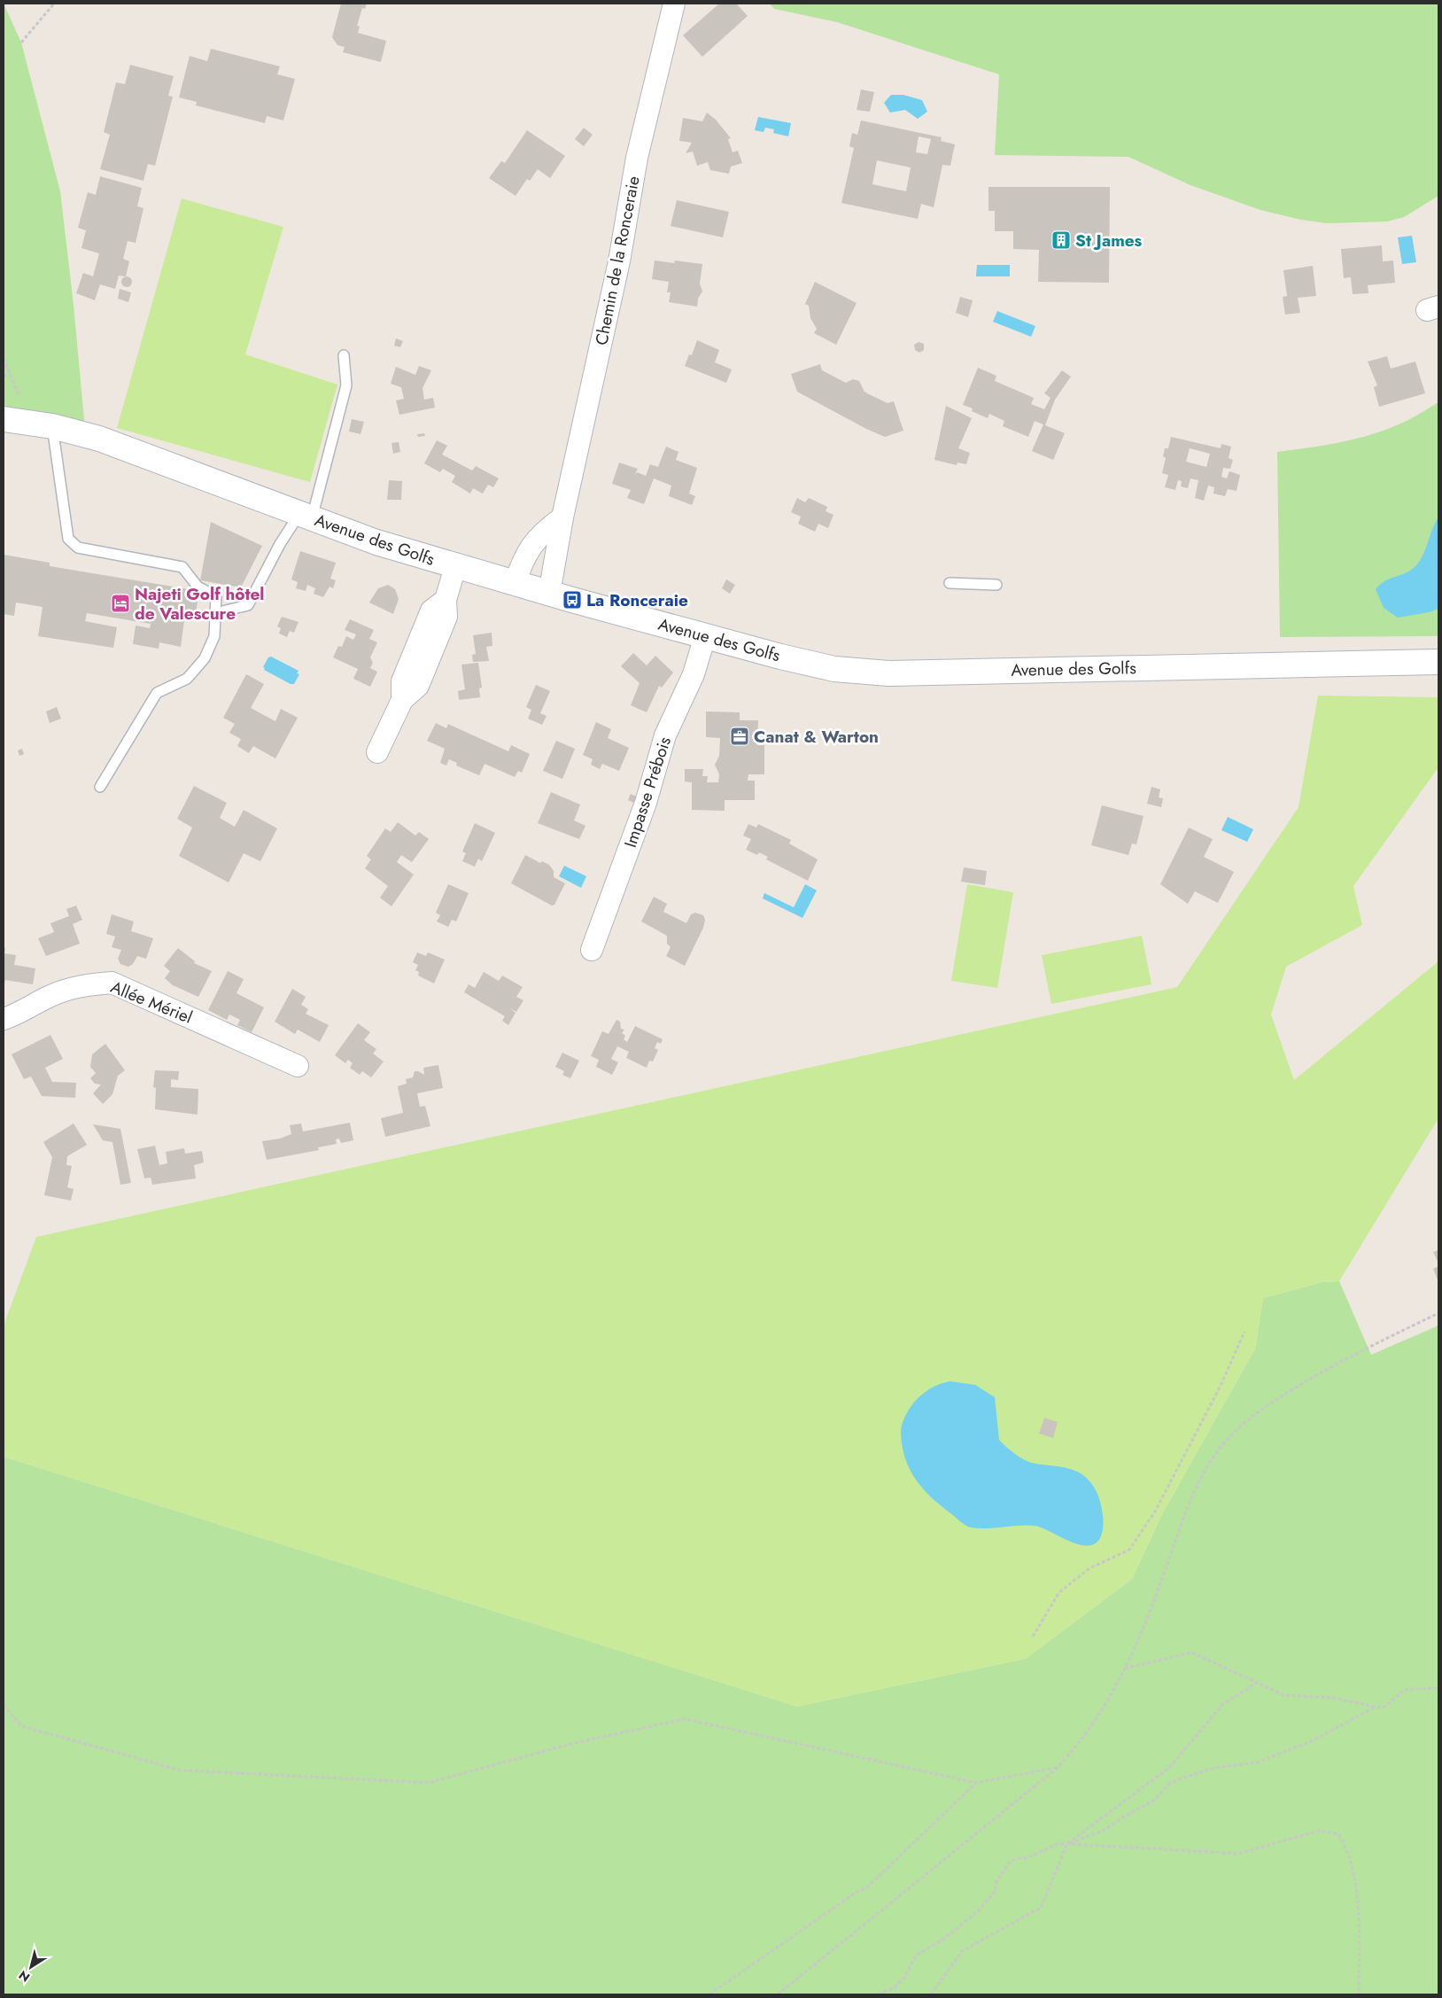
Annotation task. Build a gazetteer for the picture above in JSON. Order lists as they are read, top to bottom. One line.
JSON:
{"streets":{"main road":["Avenue des Golfs"],"street":["Chemin de la Ronceraie","Impasse Prébois","Allée Mériel"]},"crossings":[["Chemin de la Ronceraie","Avenue des Golfs"],["Avenue des Golfs","Impasse Prébois"]],"places":{"building":["St James"],"bus stop":["La Ronceraie"],"hotel":["Najeti Golf hôtel de Valescure"],"office":["Canat & Warton"]},"north":"bottom left"}
